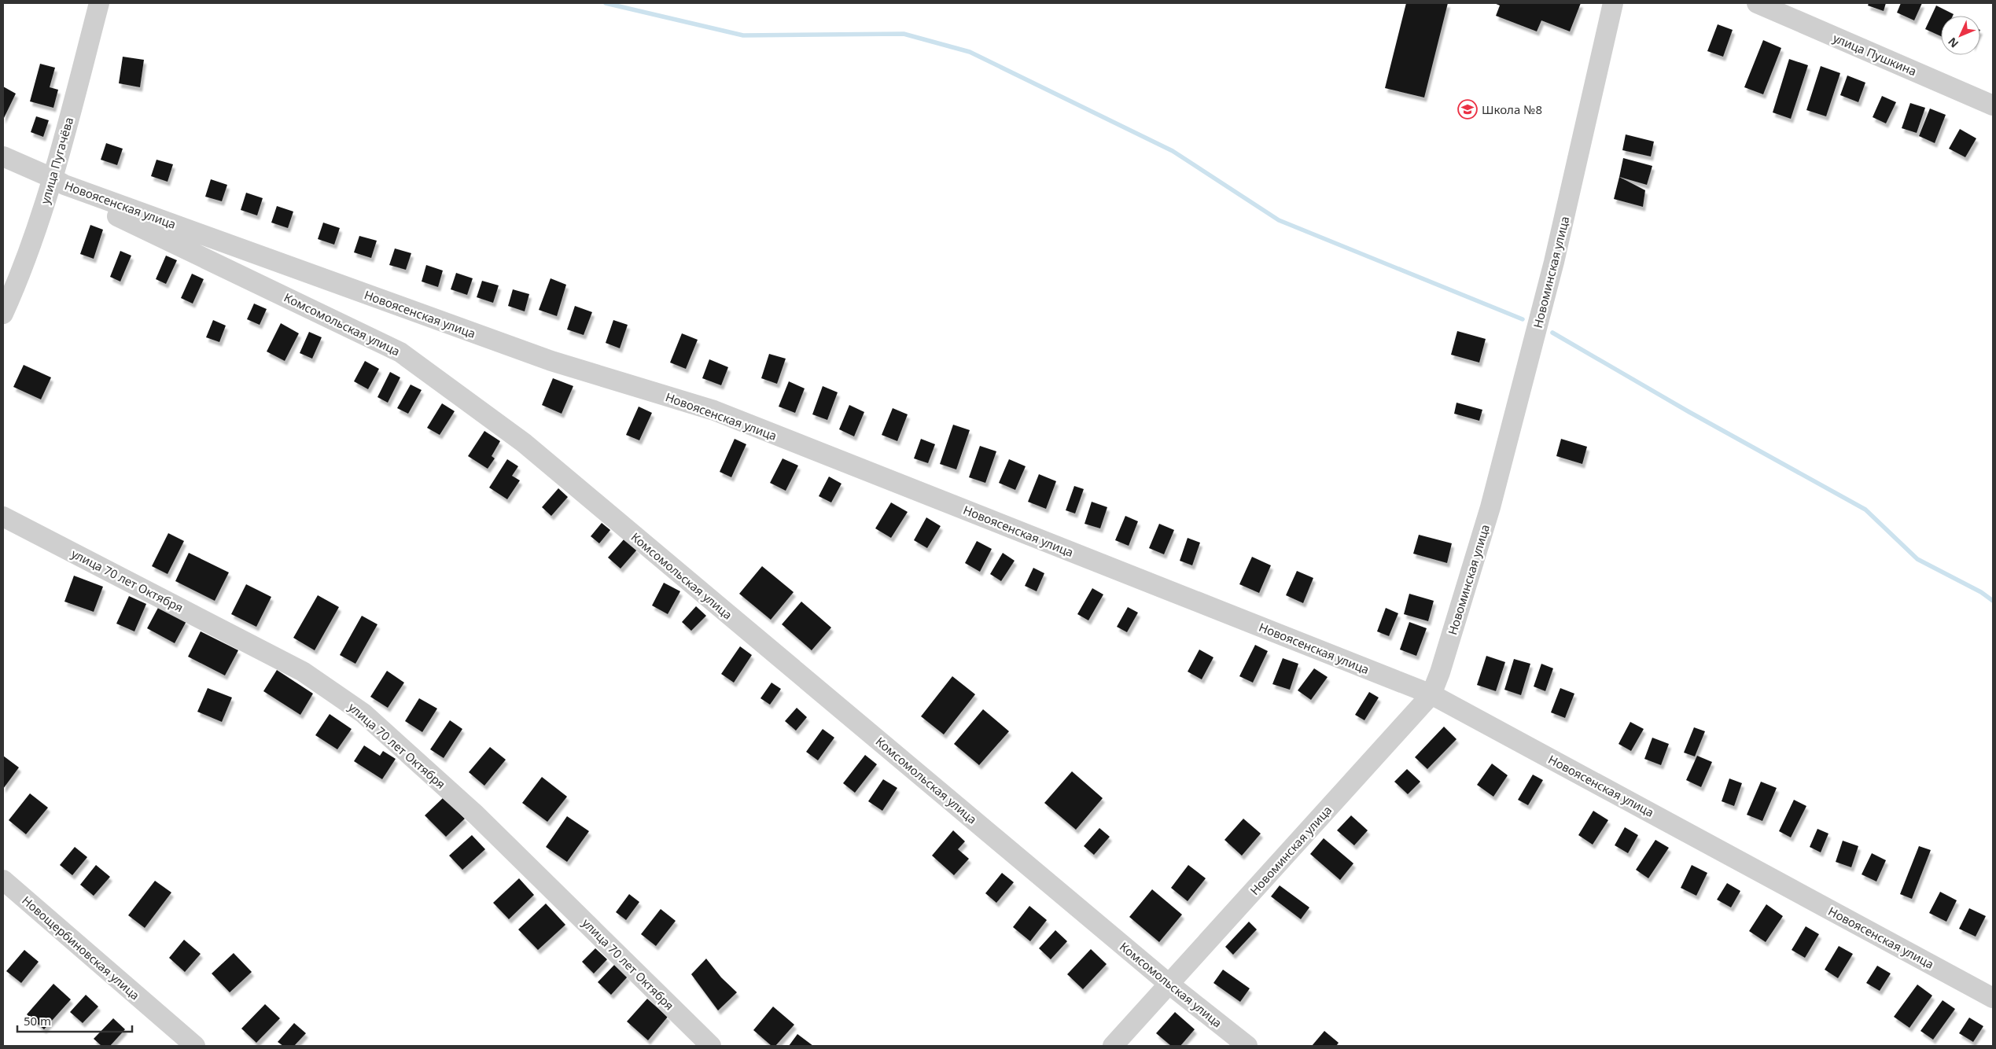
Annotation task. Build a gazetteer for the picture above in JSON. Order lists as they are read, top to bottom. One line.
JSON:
{"streets":{"street":["улица Пушкина","улица Пугачёва","Новоясенская улица","Новоминская улица","Комсомольская улица","улица 70 лет Октября","Новощербиновская улица"]},"crossings":[["улица Пугачёва","Новоясенская улица"],["улица Пугачёва","Комсомольская улица"],["Новоясенская улица","Новоминская улица"],["Новоясенская улица","Комсомольская улица"],["Новоминская улица","Комсомольская улица"]],"places":{"school or university":["Школа №8"]},"scale_bar":"50 m","north":"bottom left"}
